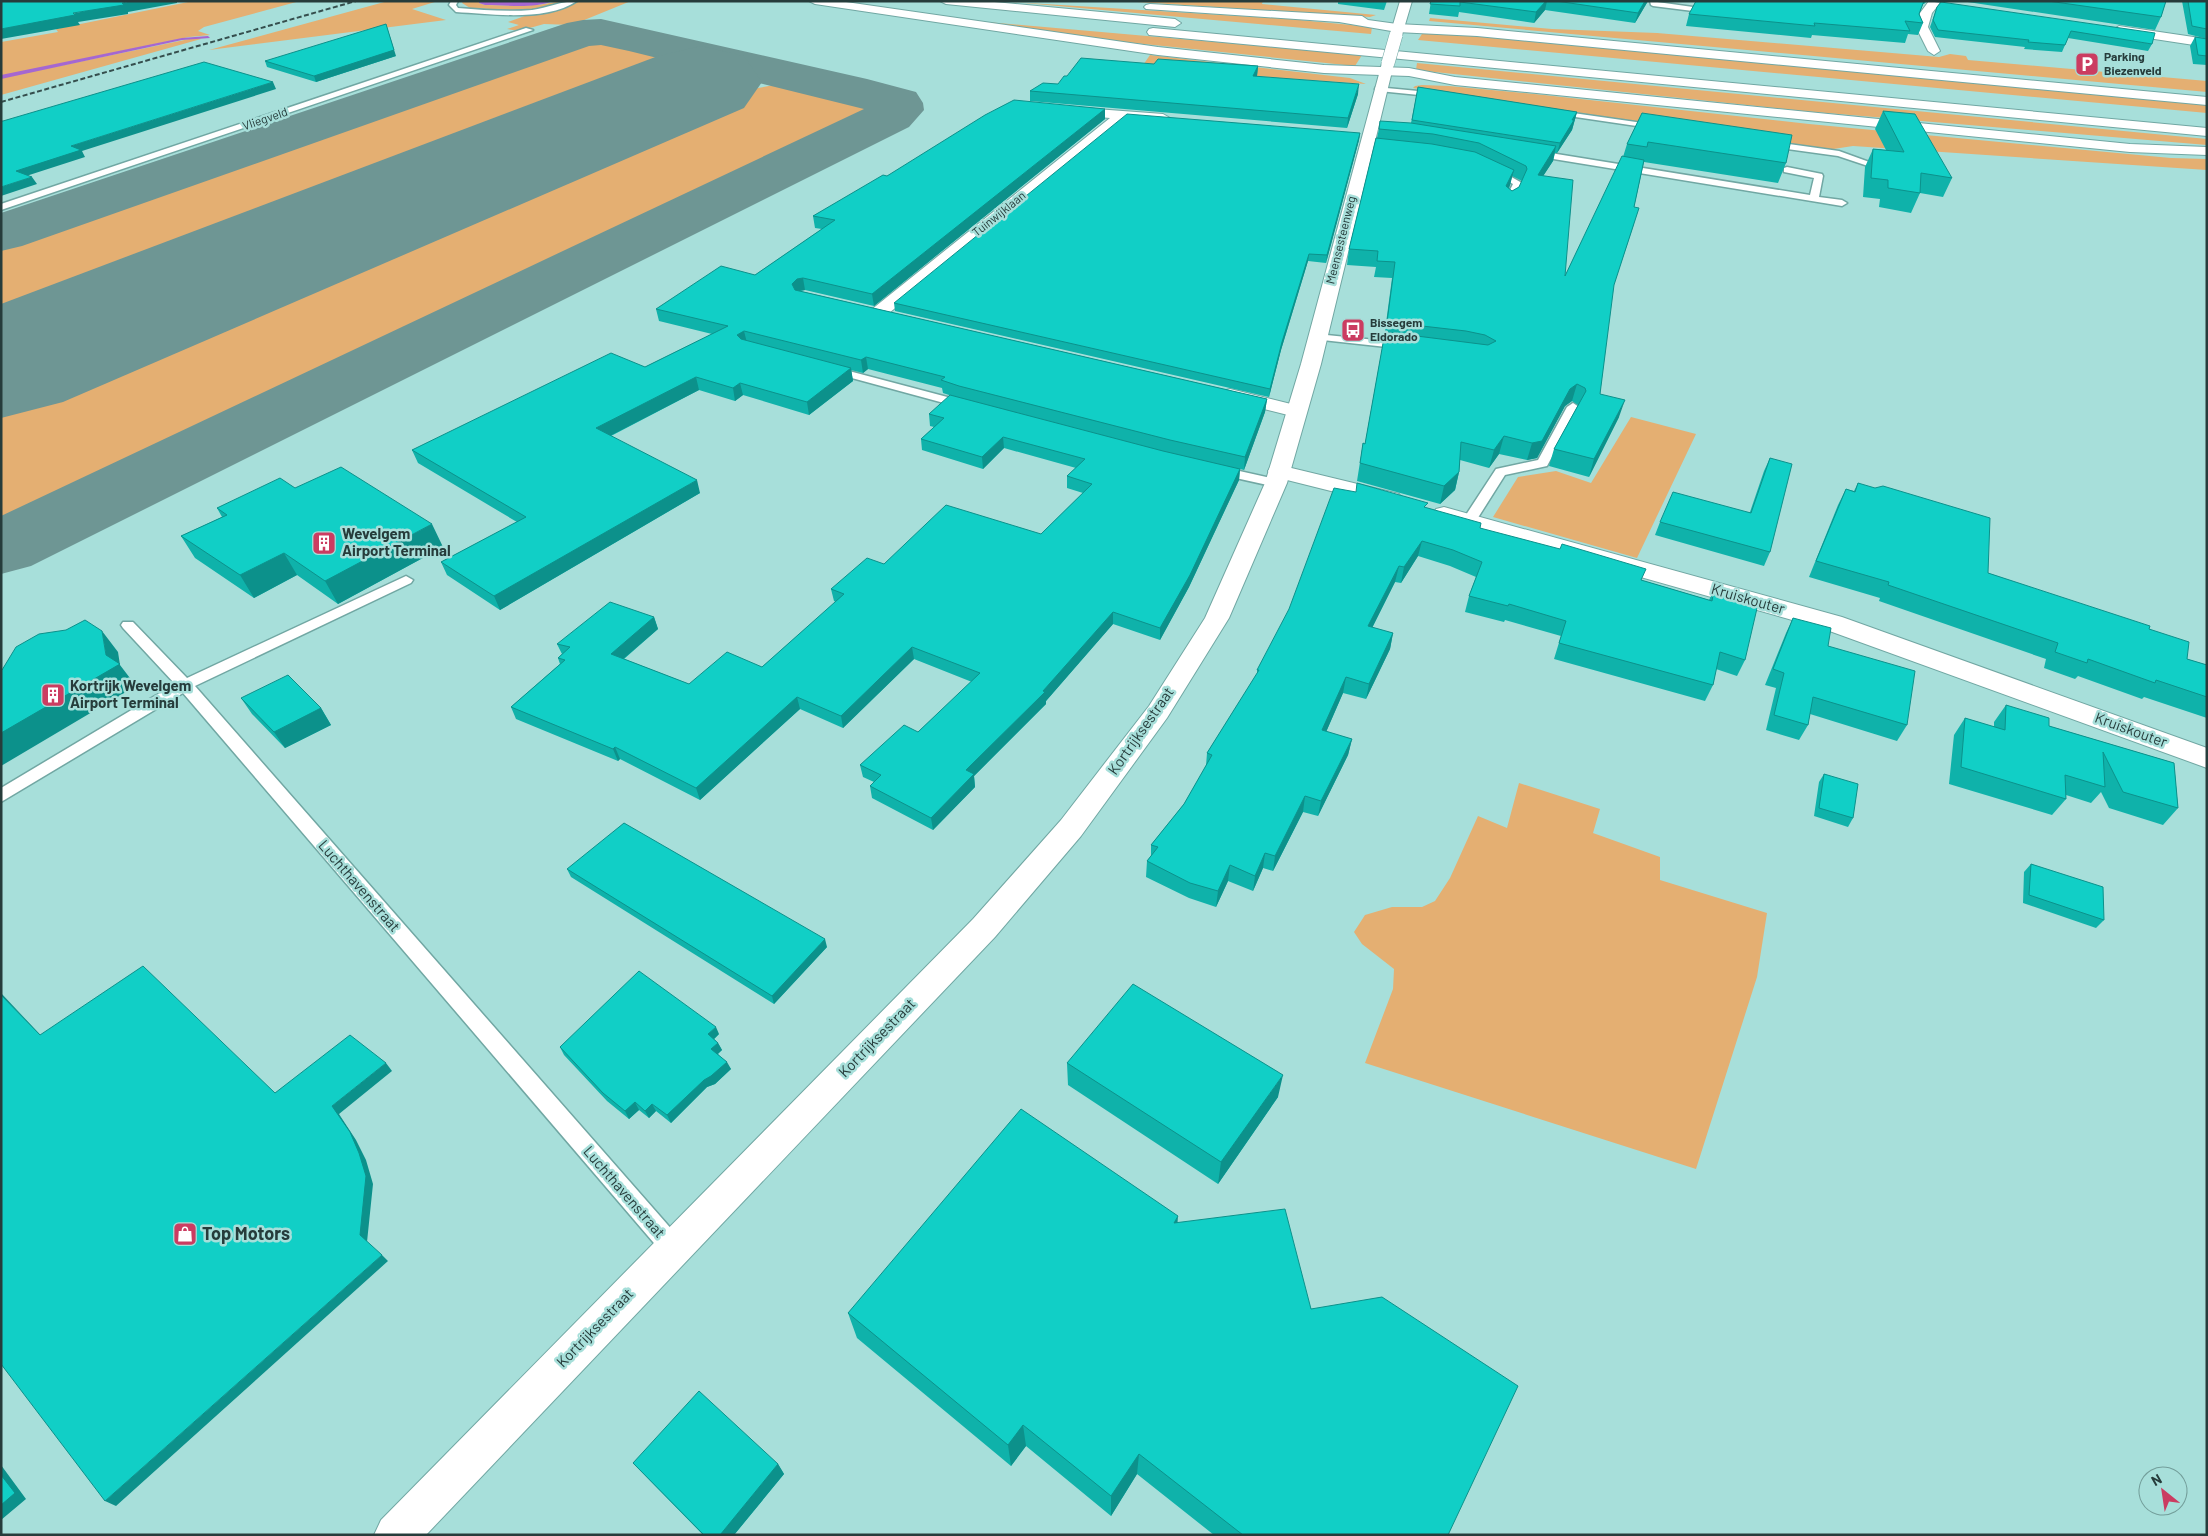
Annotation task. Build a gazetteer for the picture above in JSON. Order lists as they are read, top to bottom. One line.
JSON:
{"streets":{"main road":["Tuinwijklaan","Meensesteenweg","Kruiskouter","Kortrijksestraat"],"lane":["Vliegveld","Luchthavenstraat"]},"crossings":[["Meensesteenweg","Kruiskouter"],["Meensesteenweg","Kortrijksestraat"],["Kruiskouter","Kortrijksestraat"],["Kortrijksestraat","Luchthavenstraat"]],"places":{"parking":["Parking Biezenveld"],"bus stop":["Bissegem Eldorado"],"building":["Wevelgem Airport Terminal","Kortrijk Wevelgem Airport Terminal"],"shop":["Top Motors"]},"north":"top left"}
